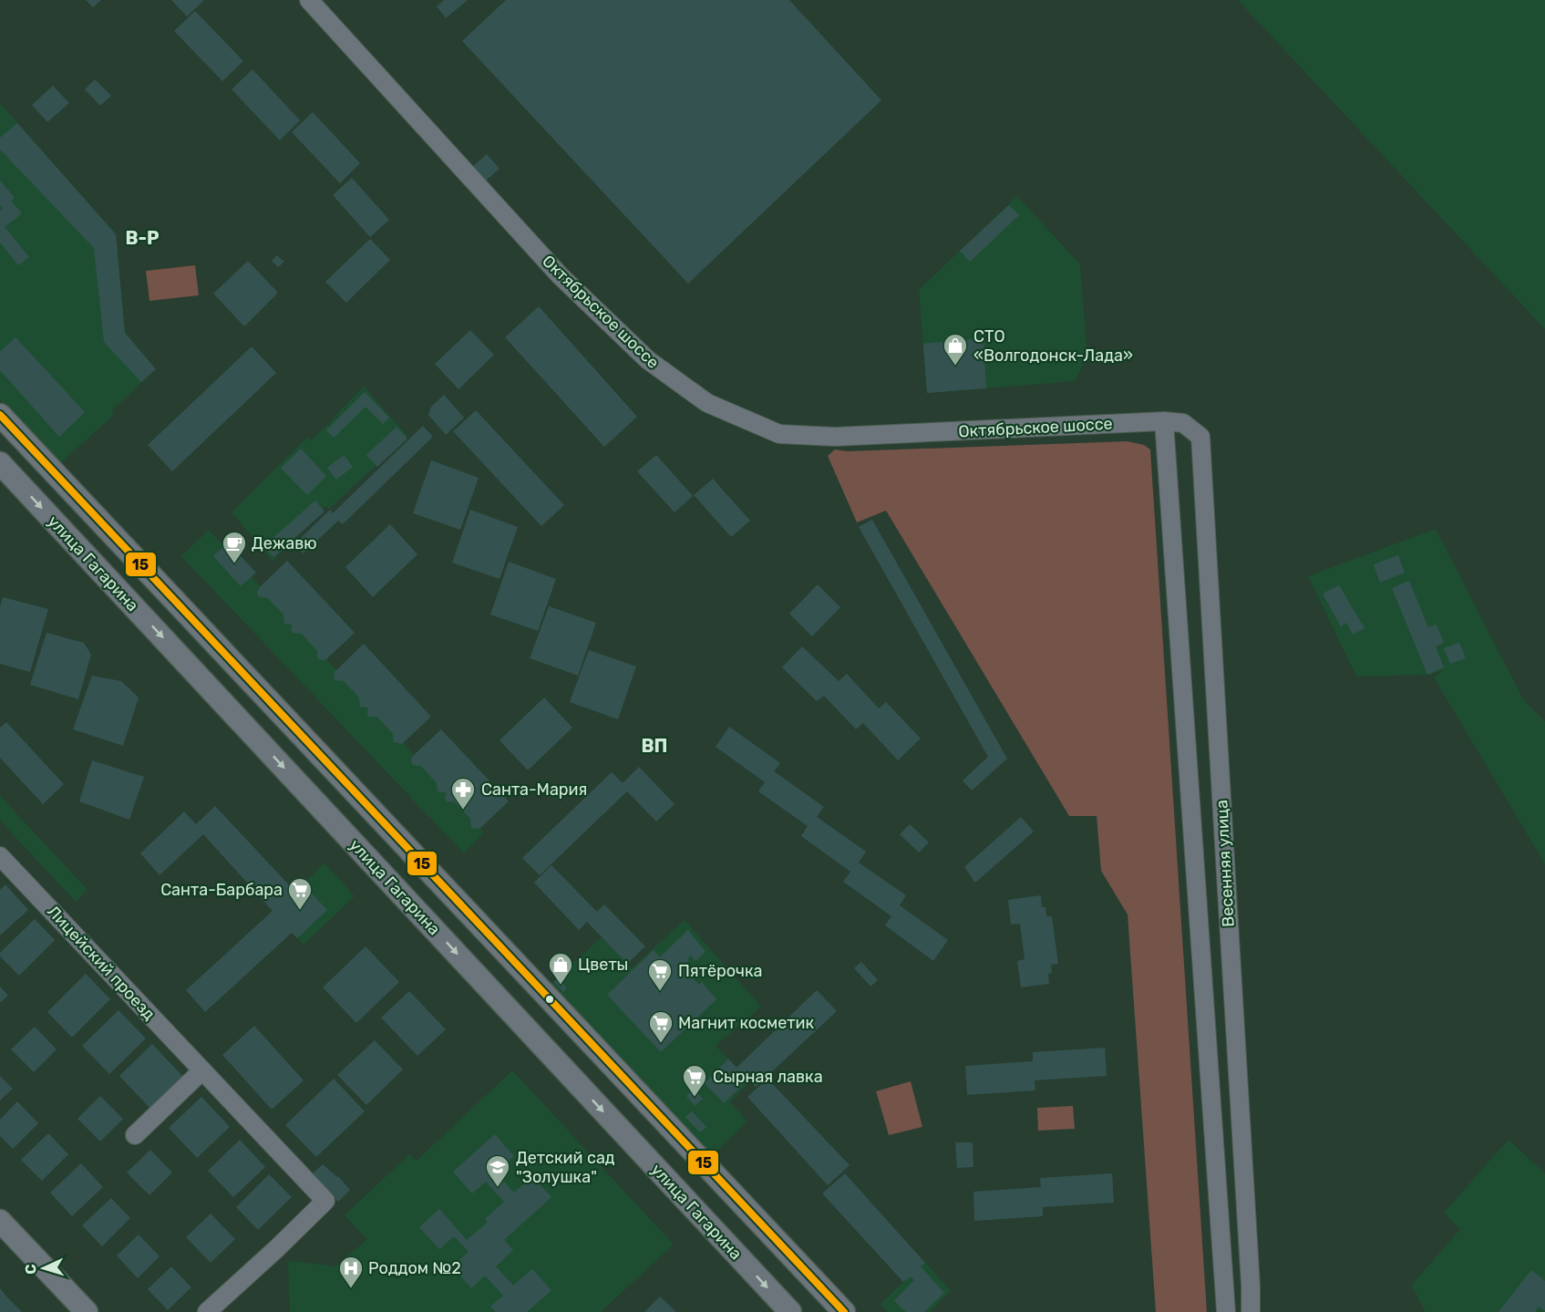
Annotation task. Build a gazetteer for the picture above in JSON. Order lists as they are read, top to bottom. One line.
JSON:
{"streets":{"street":["Октябрьское шоссе","улица Гагарина","Весенняя улица","Лицейский проезд"]},"crossings":[["Октябрьское шоссе","Весенняя улица"]],"districts":["В-Р","ВП"],"places":{"shop":["СТО «Волгодонск-Лада»","Цветы"],"cafe":["Дежавю"],"pharmacy":["Санта-Мария"],"supermarket":["Санта-Барбара","Пятёрочка","Магнит косметик","Сырная лавка"],"school or university":["Детский сад \"Золушка\""],"hospital":["Роддом №2"]},"lines":["transit line 15"],"north":"left"}
